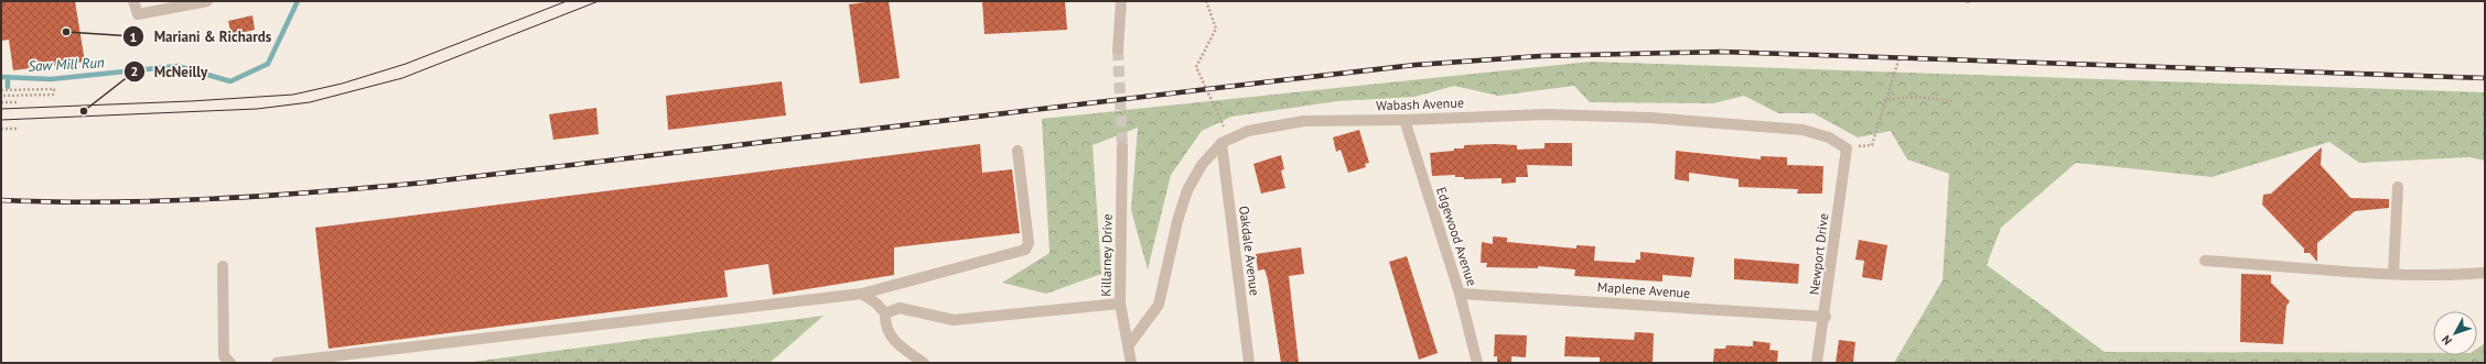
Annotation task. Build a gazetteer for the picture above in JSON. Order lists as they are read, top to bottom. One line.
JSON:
{"streets":{"street":["Wabash Avenue","Edgewood Avenue","Oakdale Avenue","Newport Drive","Killarney Drive","Maplene Avenue"]},"crossings":[["Wabash Avenue","Edgewood Avenue"],["Wabash Avenue","Oakdale Avenue"],["Wabash Avenue","Newport Drive"],["Wabash Avenue","Killarney Drive"],["Edgewood Avenue","Maplene Avenue"],["Newport Drive","Maplene Avenue"]],"water":["Saw Mill Run"],"places":["Mariani & Richards","McNeilly"],"north":"bottom left"}
